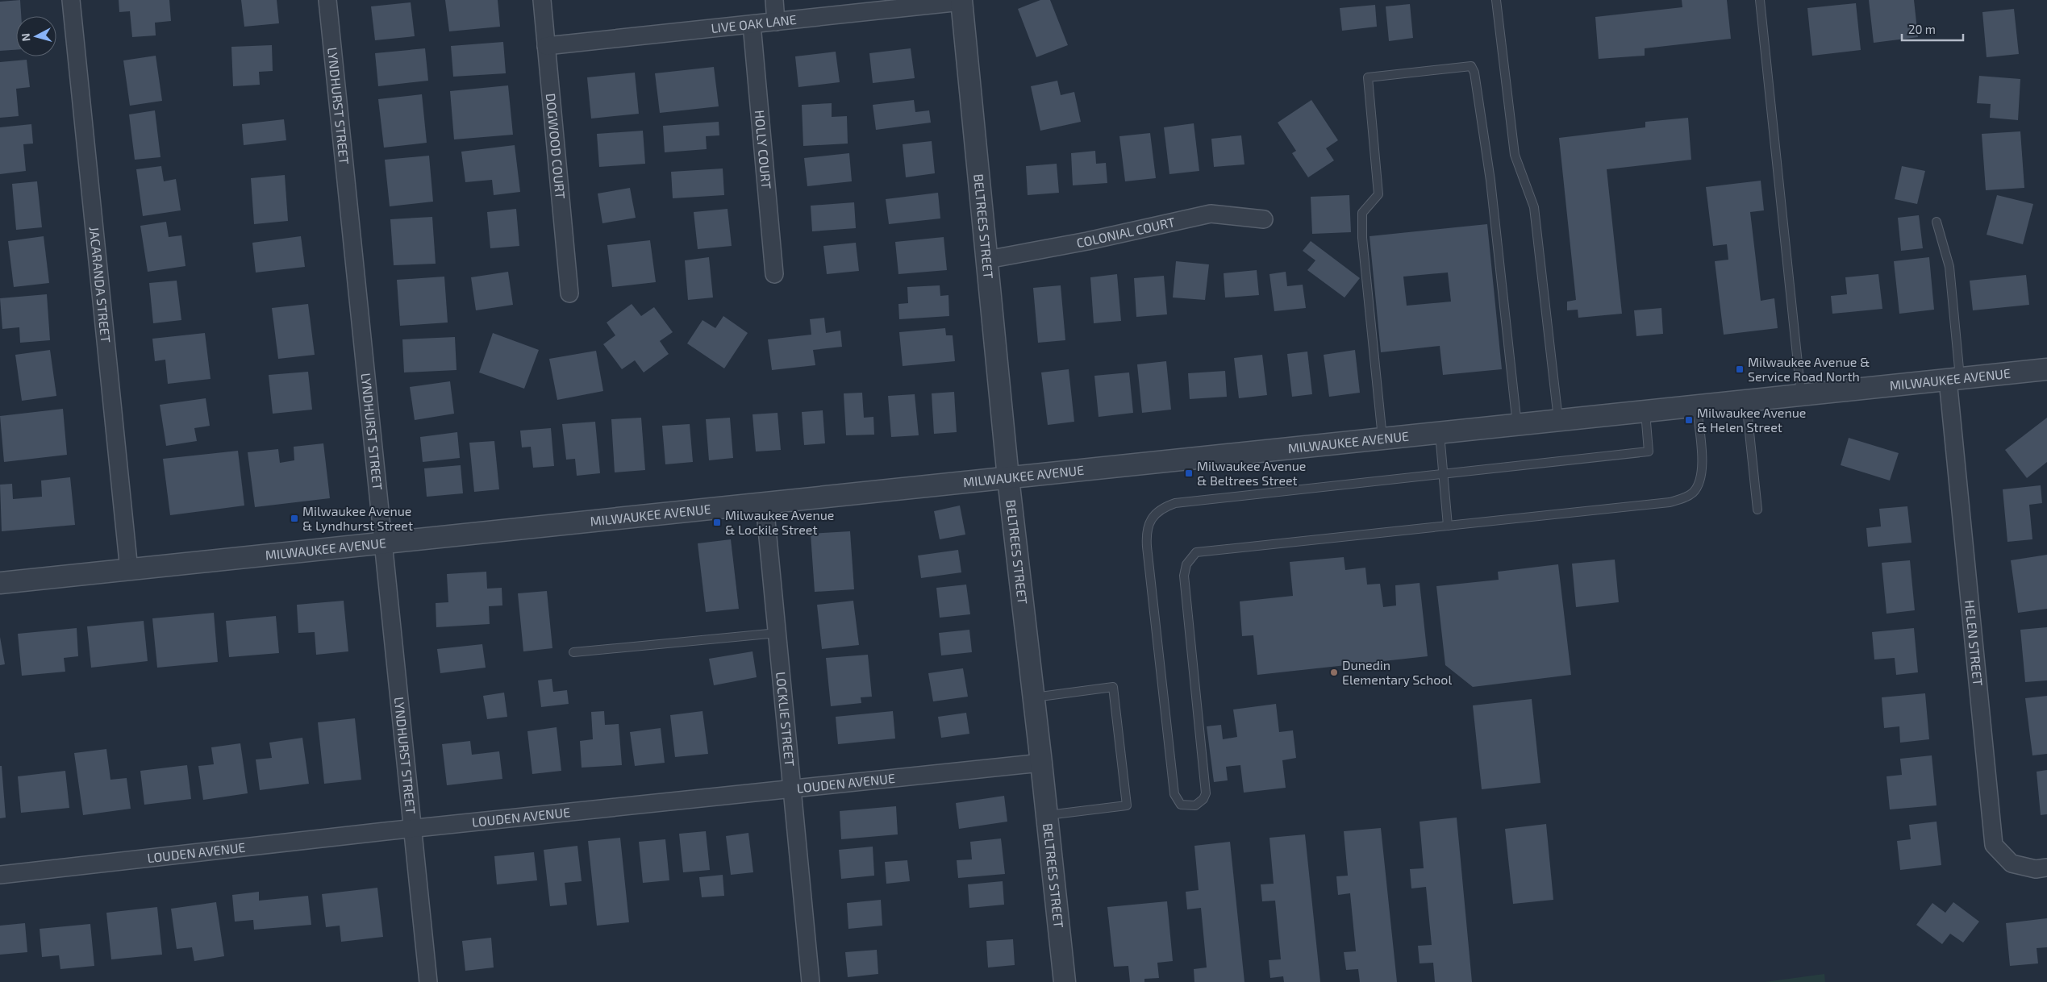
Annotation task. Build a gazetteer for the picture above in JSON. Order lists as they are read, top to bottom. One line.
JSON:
{"streets":{"street":["LIVE OAK LANE","LYNDHURST STREET","DOGWOOD COURT","HOLLY COURT","BELTREES STREET","COLONIAL COURT","JACARANDA STREET","MILWAUKEE AVENUE","HELEN STREET","LOCKLIE STREET","LOUDEN AVENUE"]},"crossings":[["LIVE OAK LANE","DOGWOOD COURT"],["LIVE OAK LANE","HOLLY COURT"],["LIVE OAK LANE","BELTREES STREET"],["LYNDHURST STREET","MILWAUKEE AVENUE"],["LYNDHURST STREET","LOUDEN AVENUE"],["BELTREES STREET","COLONIAL COURT"],["BELTREES STREET","MILWAUKEE AVENUE"],["BELTREES STREET","LOUDEN AVENUE"],["JACARANDA STREET","MILWAUKEE AVENUE"],["MILWAUKEE AVENUE","HELEN STREET"],["MILWAUKEE AVENUE","LOCKLIE STREET"],["LOCKLIE STREET","LOUDEN AVENUE"]],"places":{"transit":["Milwaukee Avenue & Service Road North","Milwaukee Avenue & Helen Street","Milwaukee Avenue & Beltrees Street","Milwaukee Avenue & Lyndhurst Street","Milwaukee Avenue & Lockile Street"],"other":["Dunedin Elementary School"]},"scale_bar":"20 m","north":"left"}
